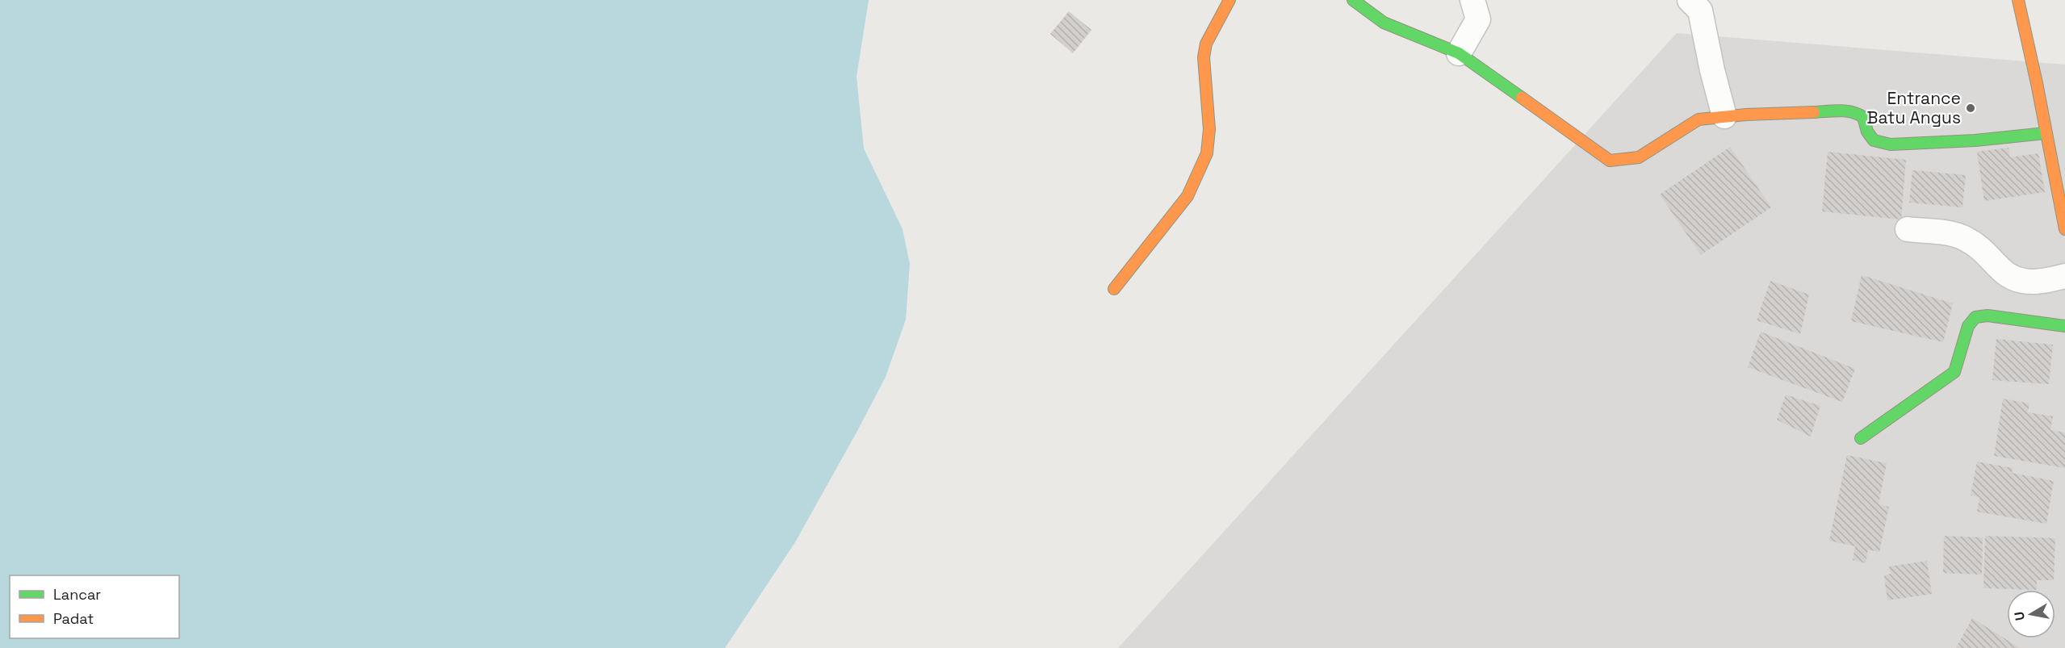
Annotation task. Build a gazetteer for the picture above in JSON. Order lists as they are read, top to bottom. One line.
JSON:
{"places":["Entrance Batu Angus"],"legend":["Lancar","Padat"],"north":"left"}
